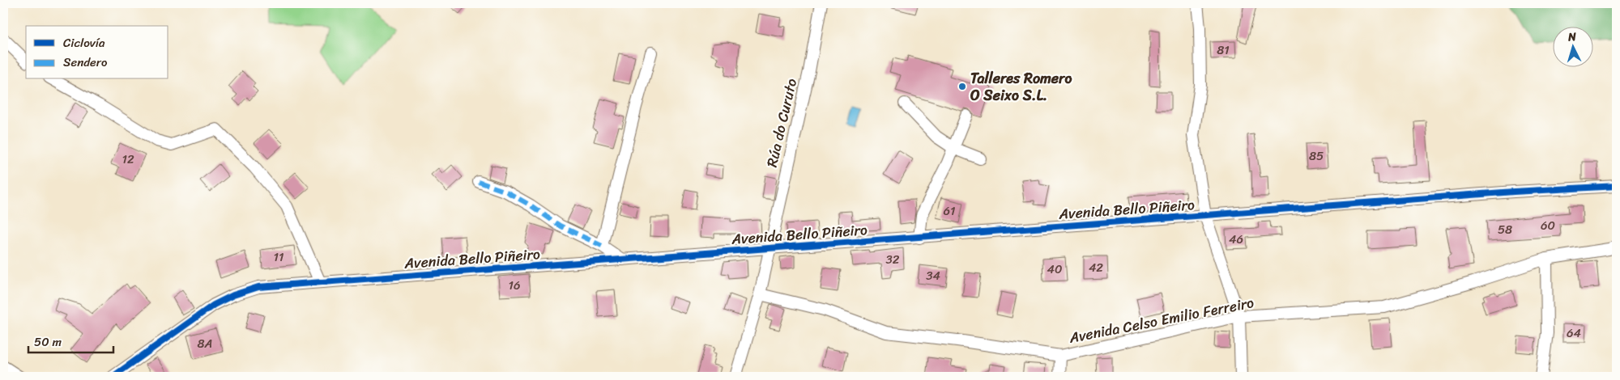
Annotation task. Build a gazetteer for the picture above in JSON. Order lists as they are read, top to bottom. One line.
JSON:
{"streets":{"street":["Rúa do Curuto","Avenida Bello Piñeiro","Avenida Celso Emilio Ferreiro"]},"crossings":[["Rúa do Curuto","Avenida Bello Piñeiro"]],"places":["Talleres Romero O Seixo S.L."],"house_numbers":["81","85","12","61","60","58","46","11","32","42","40","34","16","64","8A"],"legend":["Ciclovía","Sendero"],"scale_bar":"50 m","north":"top"}
